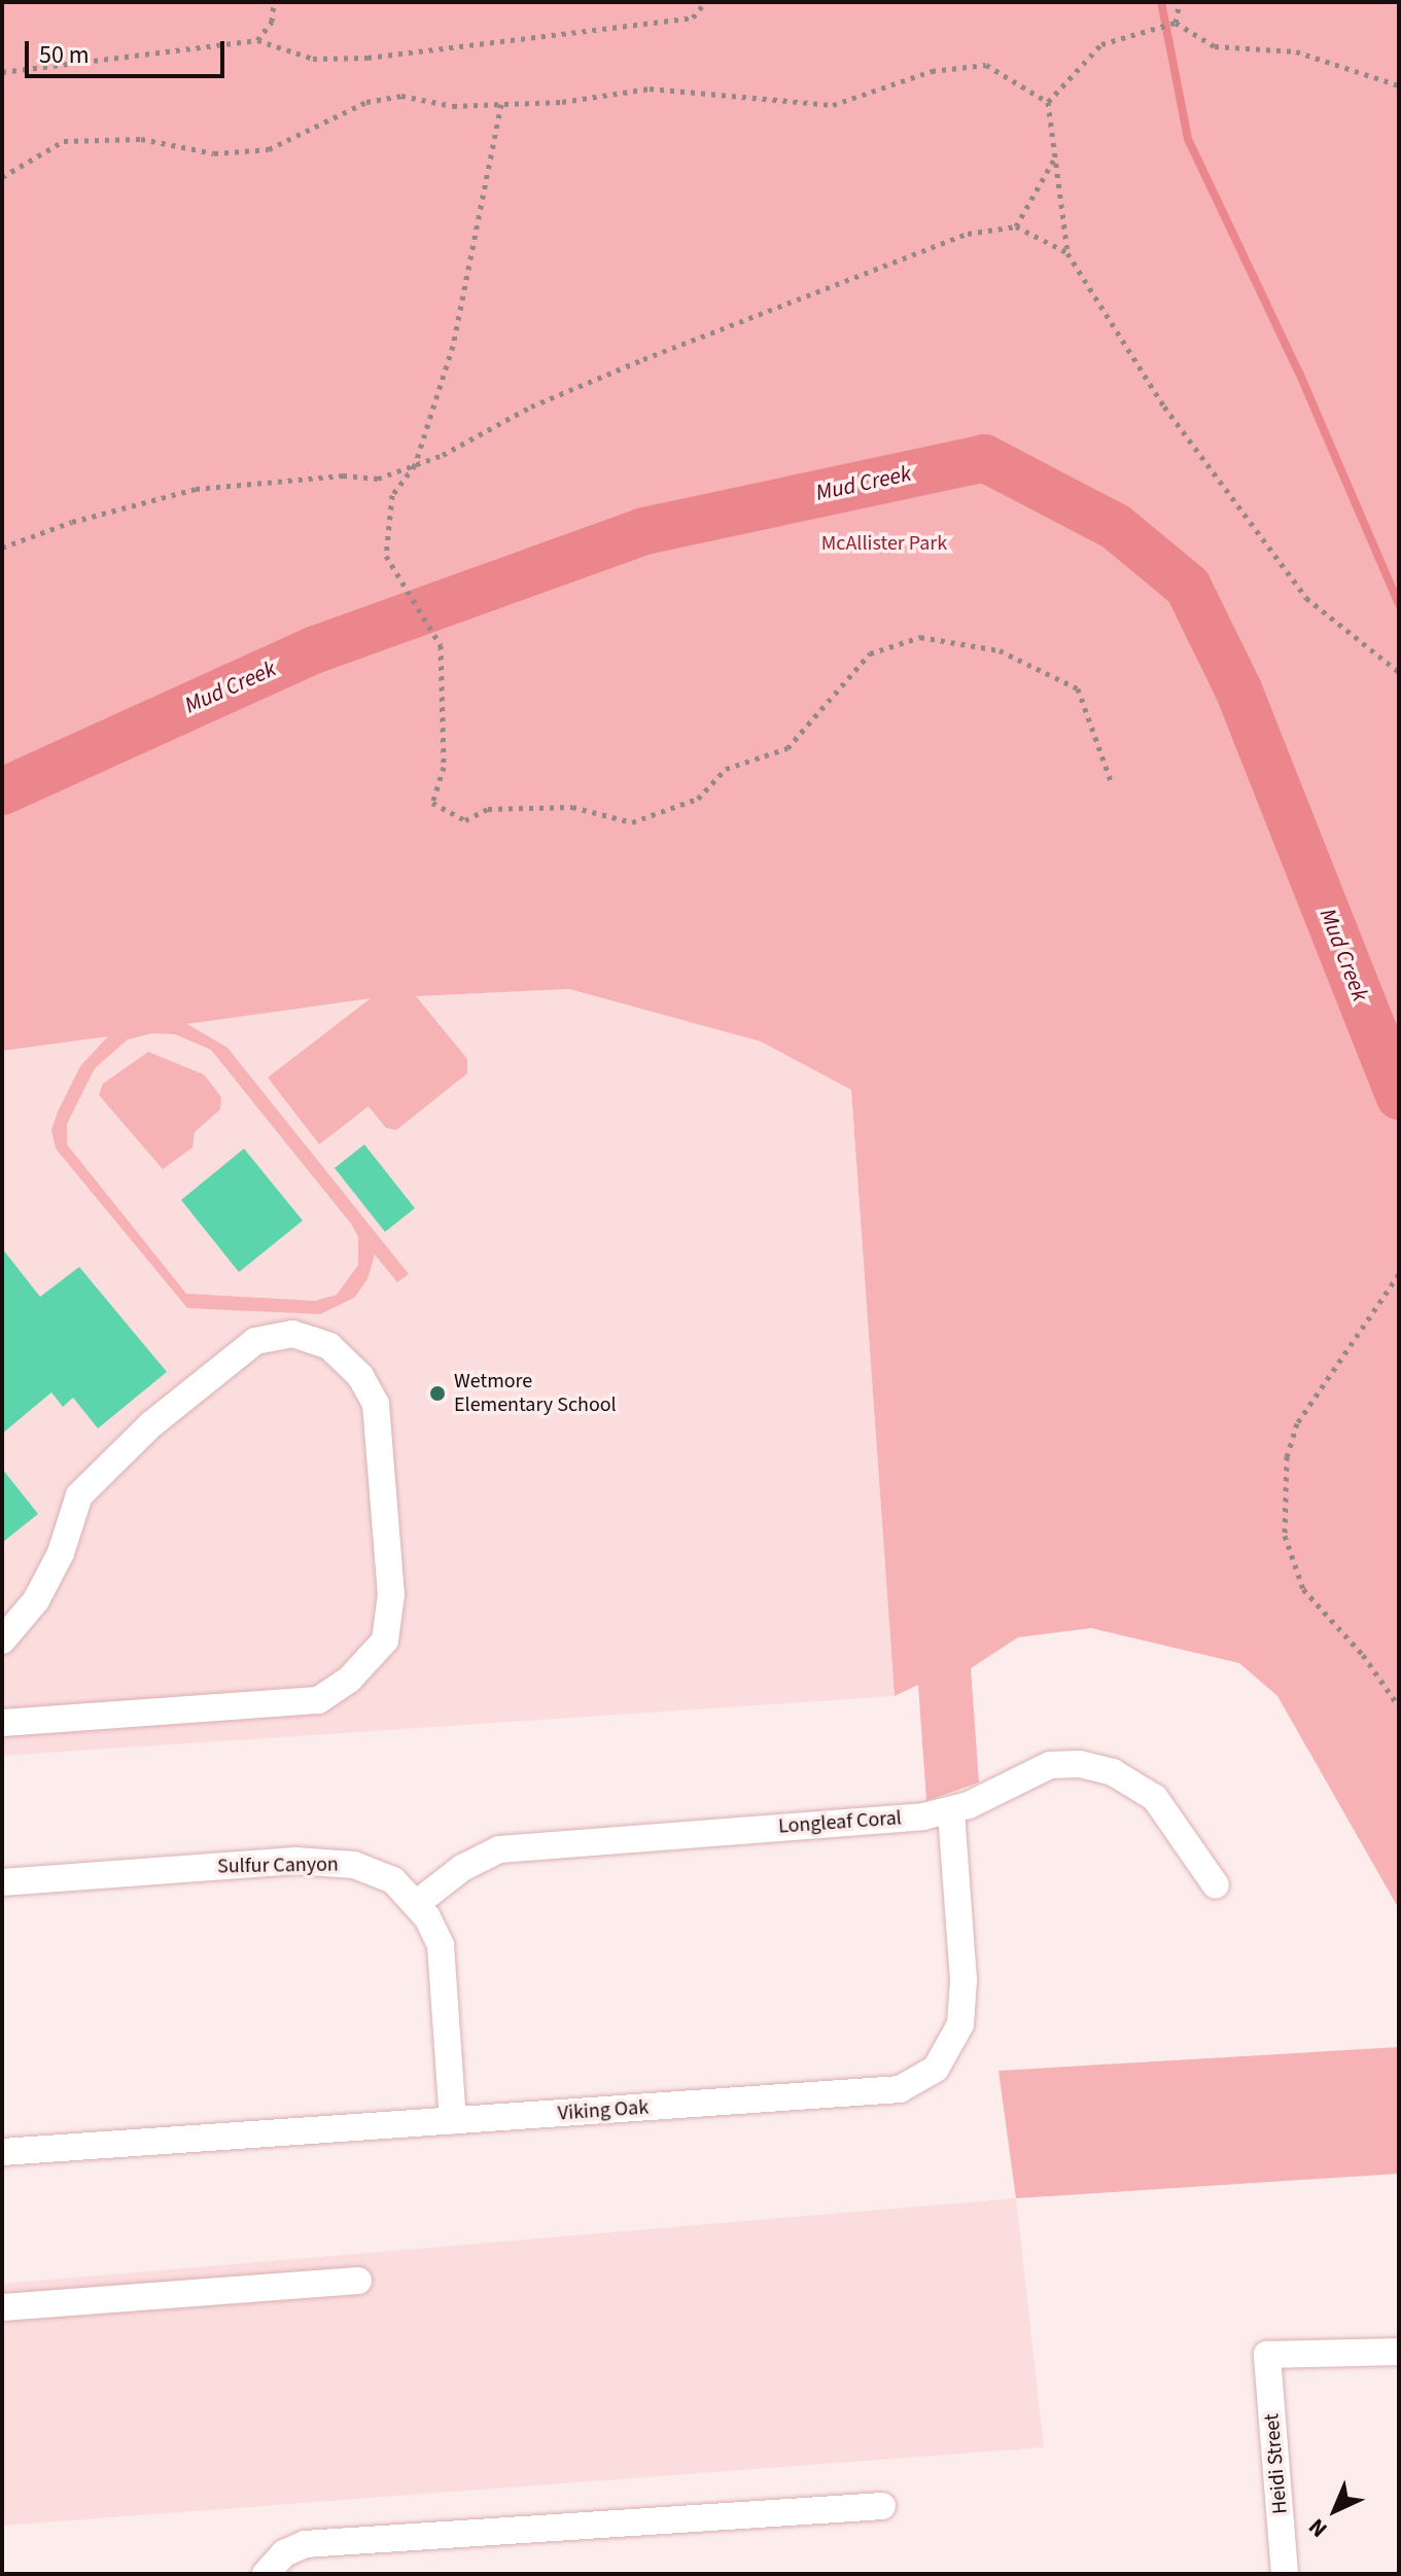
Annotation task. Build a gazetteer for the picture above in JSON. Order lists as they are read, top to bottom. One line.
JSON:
{"streets":{"street":["Longleaf Coral","Sulfur Canyon","Viking Oak","Heidi Street"]},"crossings":[["Longleaf Coral","Sulfur Canyon"],["Longleaf Coral","Viking Oak"],["Sulfur Canyon","Viking Oak"]],"water":["Mud Creek"],"parks":["McAllister Park"],"places":["Wetmore Elementary School"],"scale_bar":"50 m","north":"bottom left"}
